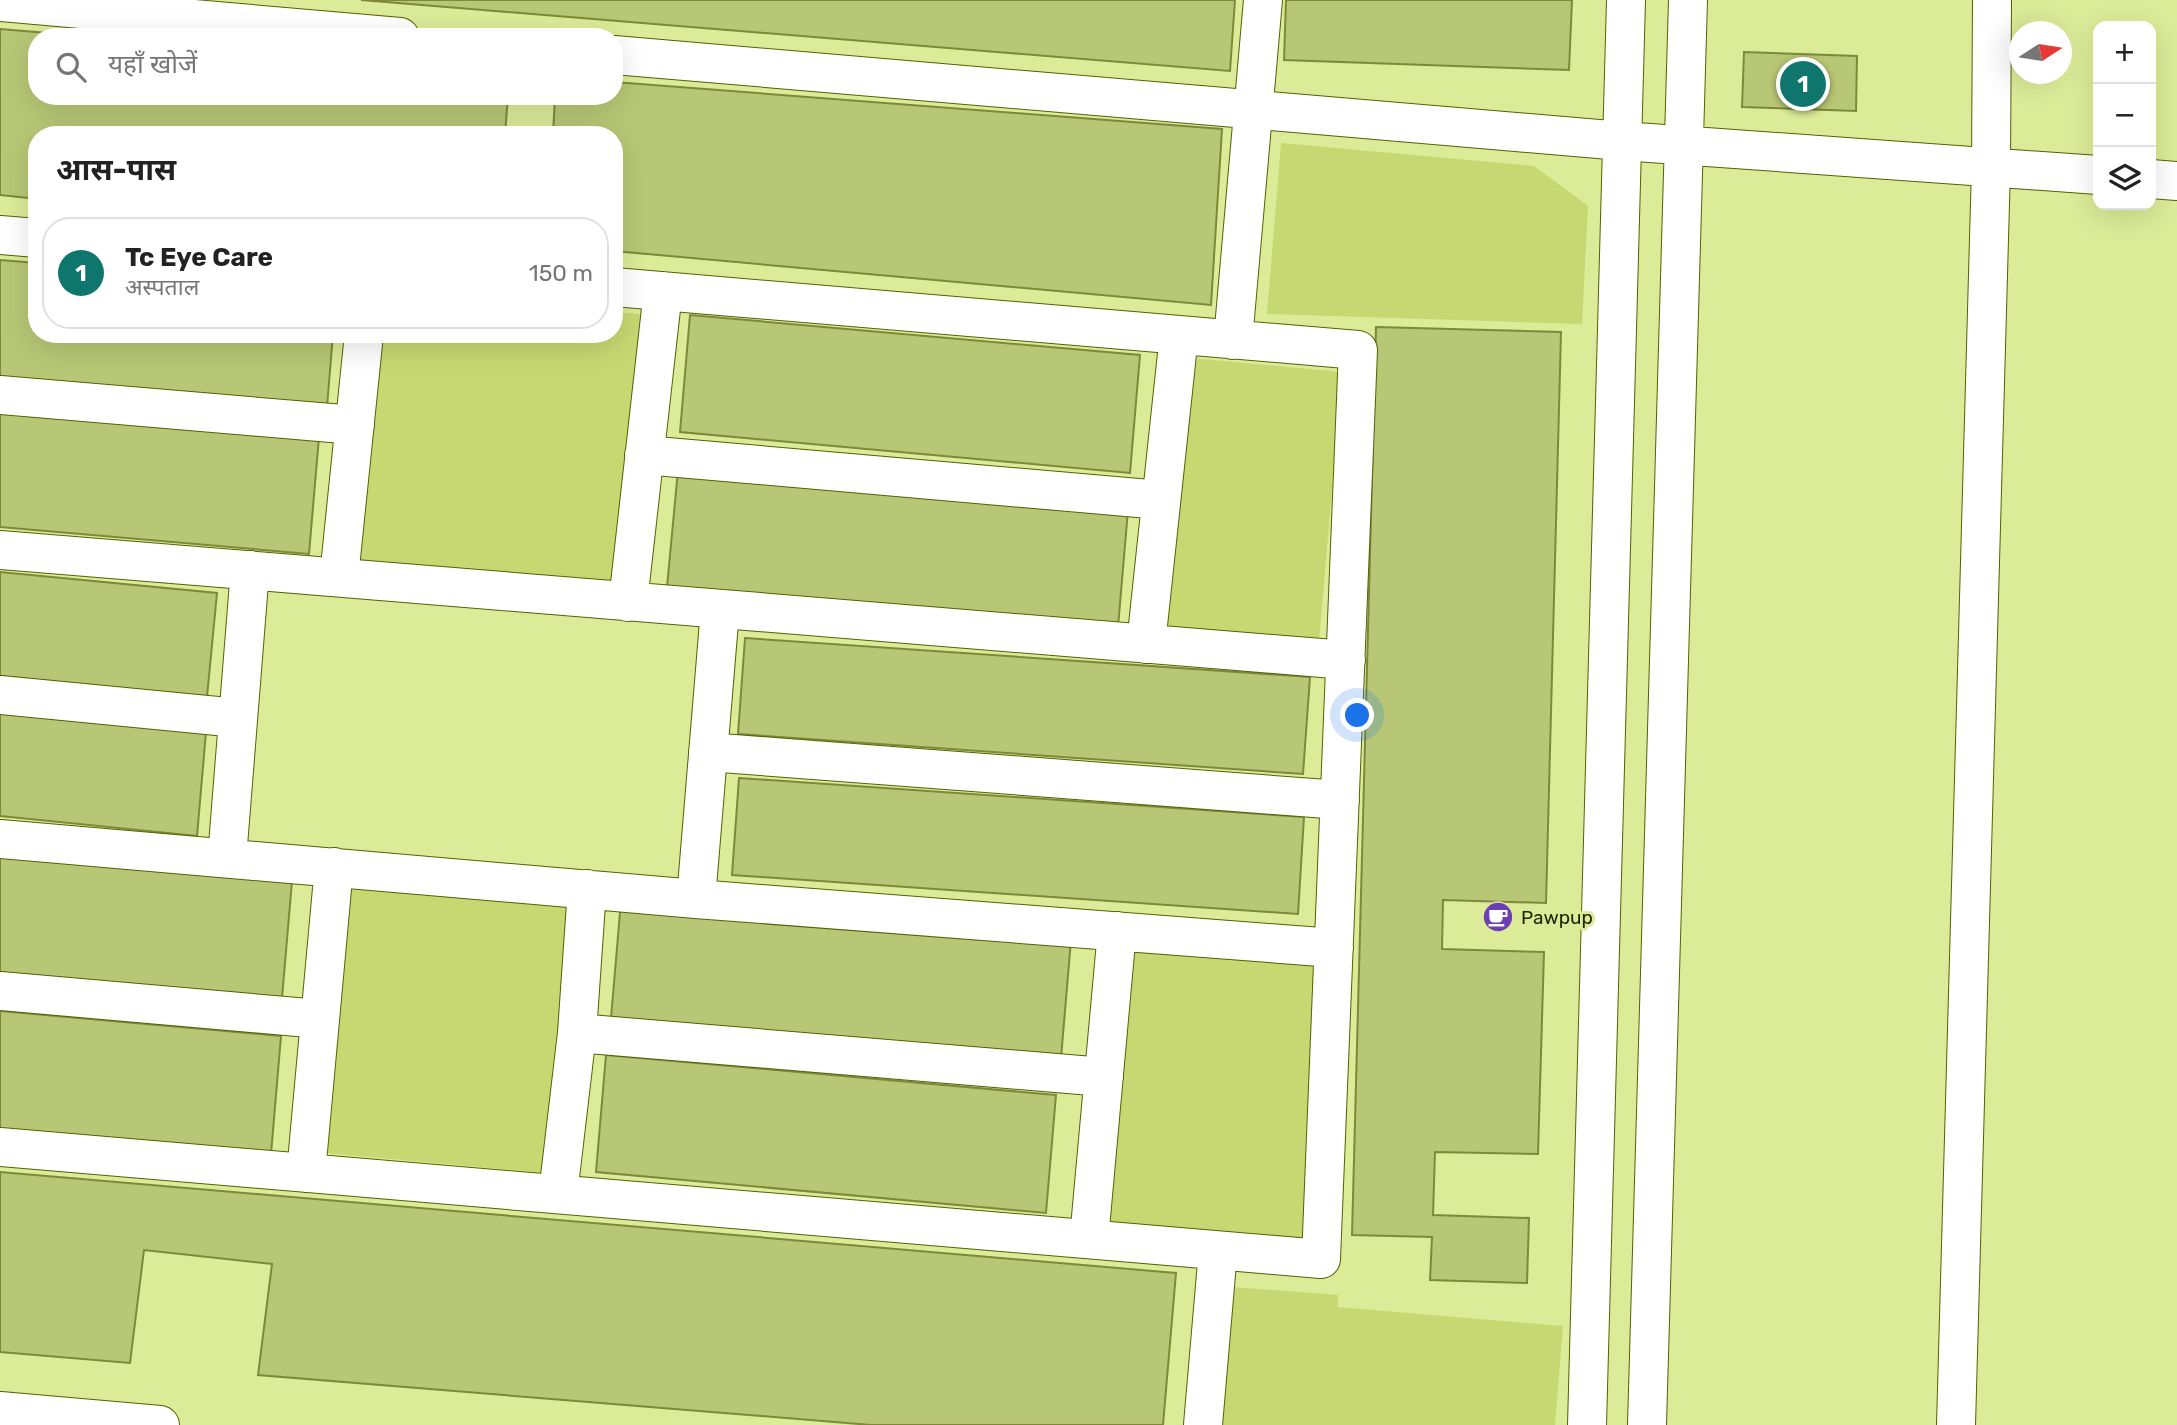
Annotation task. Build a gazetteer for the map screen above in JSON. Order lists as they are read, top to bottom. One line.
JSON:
{"places":{"cafe":["Pawpup"]},"north":"right","page":{"map_buttons":["+","−"],"search":"यहाँ खोजें","pins":"1","heading":"आस-पास","list":[{"mark":"1","name":"Tc Eye Care","note":"अस्पताल","value":"150 m"}]}}
